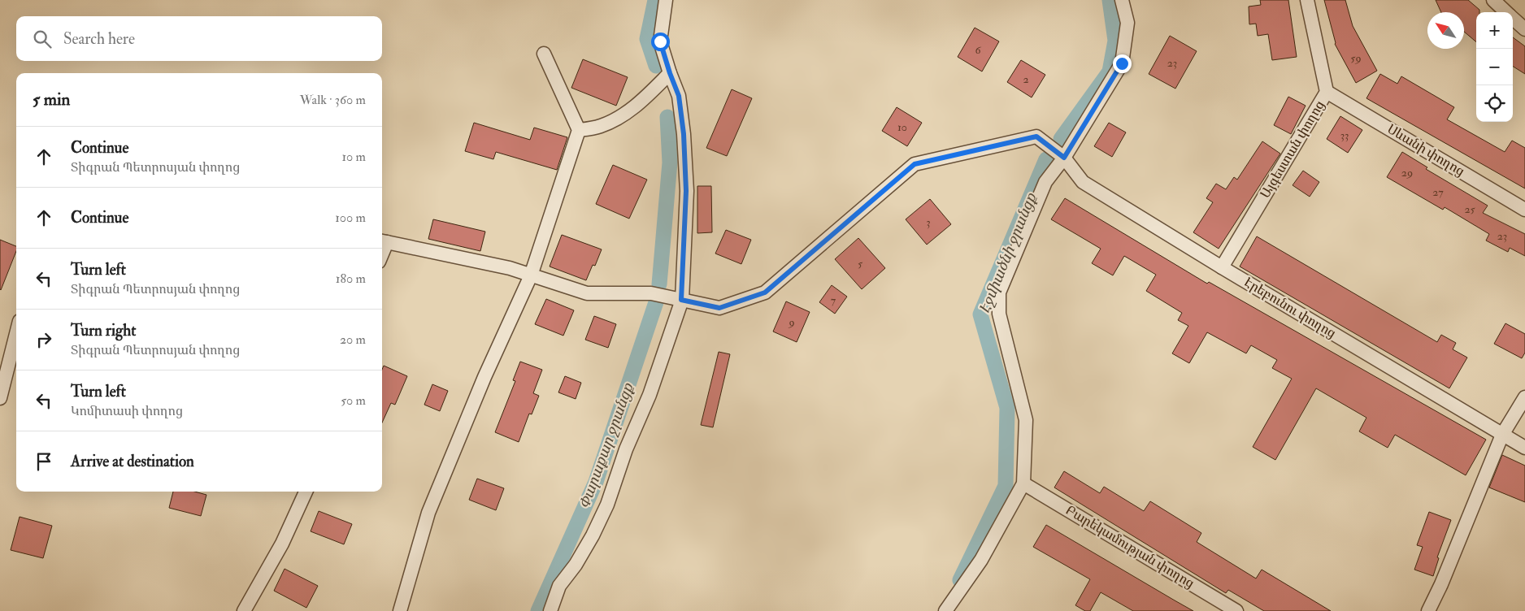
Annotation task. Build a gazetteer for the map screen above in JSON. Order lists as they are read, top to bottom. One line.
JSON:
{"streets":{"street":["Այգեստան փողոց","Սևանի փողոց","Էրեբունու փողոց","Բարեկամության փողոց"]},"crossings":[["Այգեստան փողոց","Սևանի փողոց"],["Այգեստան փողոց","Էրեբունու փողոց"]],"water":["Էջմիածնի ջրանցք","Փարաքար ջրանցք"],"house_numbers":["6","59","23","2","10","33","29","27","25","3","23","5","7","9"],"north":"top left","page":{"map_buttons":["+","−"],"search":"Search here","heading":["5 min","Walk · 360 m"],"list":[["Continue","Տիգրան Պետրոսյան փողոց","10 m"],["Continue","100 m"],["Turn left","Տիգրան Պետրոսյան փողոց","180 m"],["Turn right","Տիգրան Պետրոսյան փողոց","20 m"],["Turn left","Կոմիտասի փողոց","50 m"],"Arrive at destination"]}}
